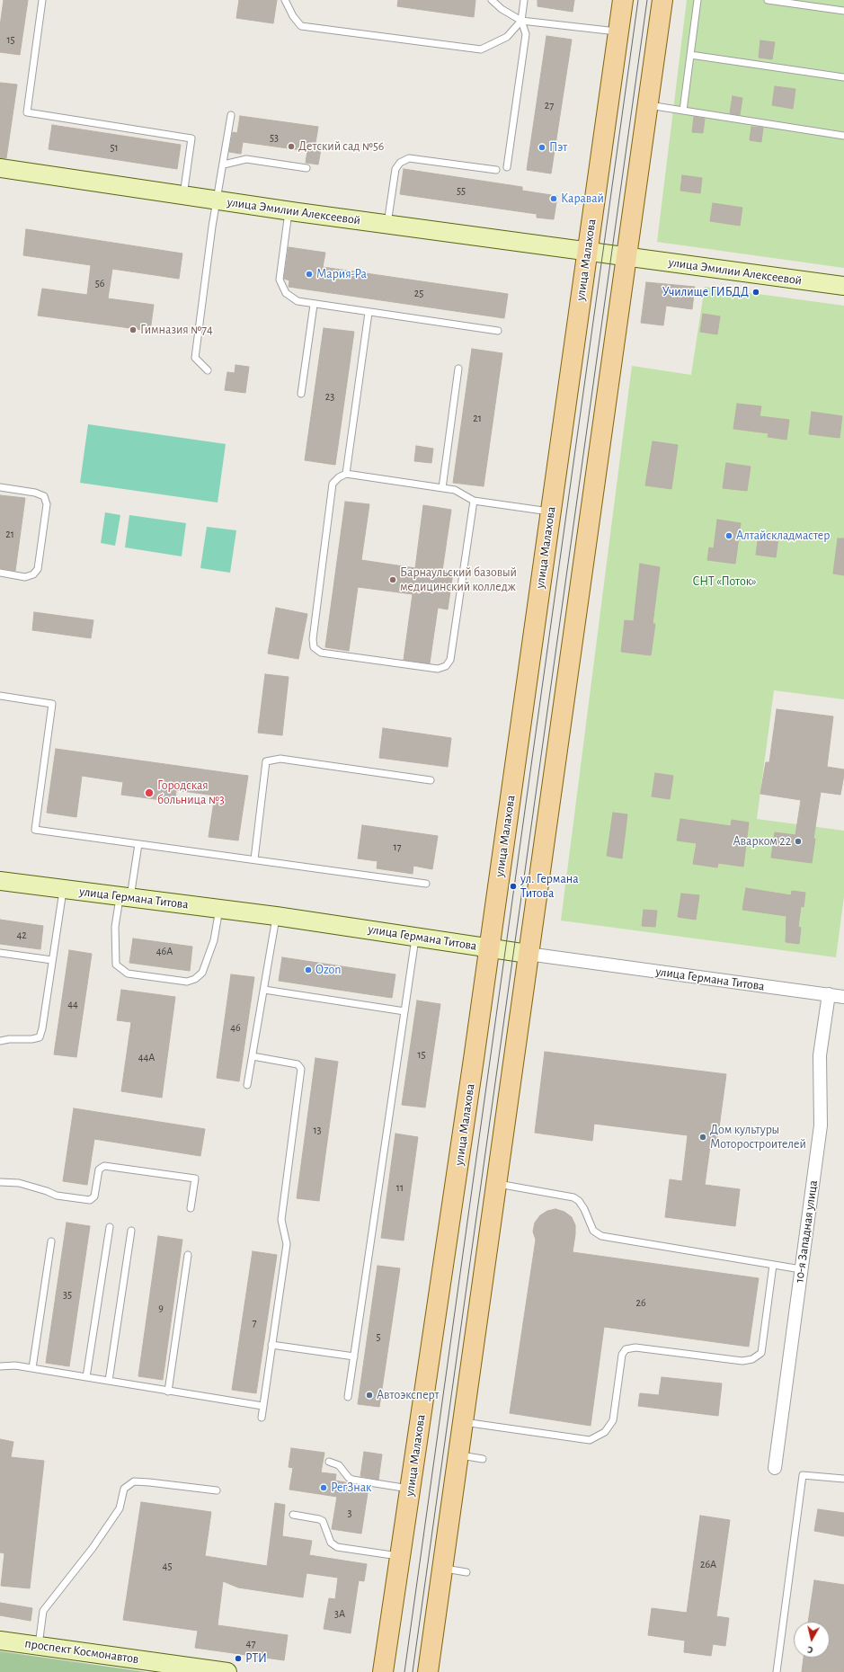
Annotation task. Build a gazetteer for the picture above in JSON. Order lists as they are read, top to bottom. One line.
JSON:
{"streets":{"main road":["улица Малахова"],"street":["улица Эмилии Алексеевой","улица Германа Титова","10-я Западная улица","проспект Космонавтов"]},"crossings":[["улица Эмилии Алексеевой","улица Малахова"],["улица Малахова","улица Германа Титова"],["улица Германа Титова","10-я Западная улица"]],"parks":["СНТ «Поток»"],"places":["Детский сад №56","Пэт","Каравай","Мария-Ра","Училище ГИБДД","Гимназия №74","Алтайскладмастер","Барнаульский базовый медицинский колледж","Городская больница №3","Аварком 22","ул. Германа Титова","Ozon","Дом культуры Моторостроителей","Автоэксперт","РегЗнак","РТИ"],"house_numbers":["15","27","53","51","55","56","25","23","21","21","17","42","46А","44","46","15","44А","13","11","35","26","9","7","5","3","26А","45","3А","47"],"north":"bottom"}
